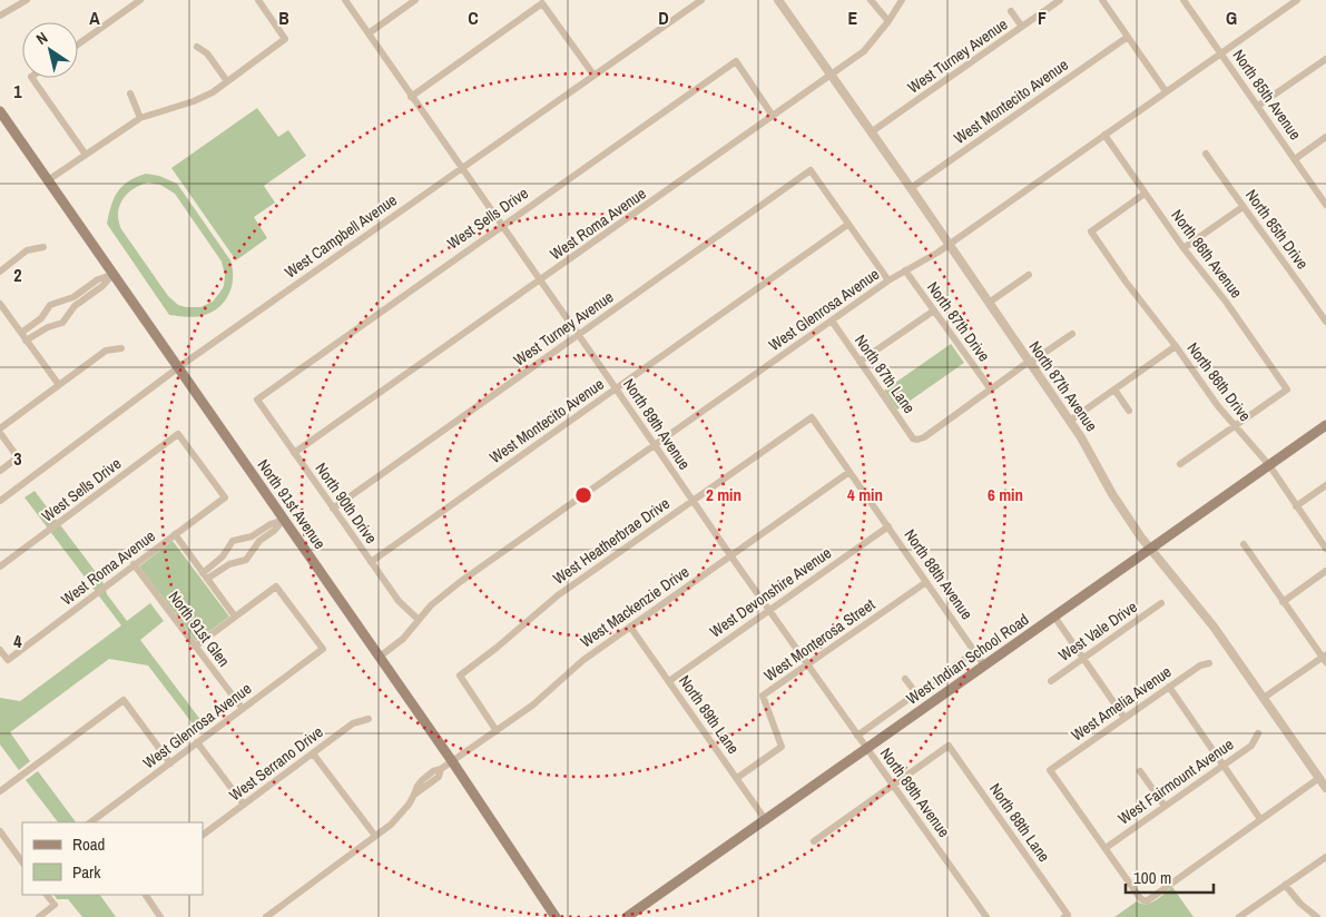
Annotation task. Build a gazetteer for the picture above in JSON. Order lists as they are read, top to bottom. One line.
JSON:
{"streets":{"main road":["North 91st Avenue","West Indian School Road"],"street":["West Turney Avenue","North 85th Avenue","West Montecito Avenue","West Sells Drive","West Roma Avenue","North 85th Drive","West Campbell Avenue","North 86th Avenue","West Glenrosa Avenue","North 87th Drive","North 87th Lane","North 86th Drive","North 87th Avenue","North 89th Avenue","North 90th Drive","West Heatherbrae Drive","North 88th Avenue","West Devonshire Avenue","West Mackenzie Drive","North 91st Glen","West Vale Drive","West Monterosa Street","West Amelia Avenue","North 89th Lane","West Serrano Drive","West Fairmount Avenue","North 88th Lane"]},"crossings":[["West Turney Avenue","West Montecito Avenue"],["West Turney Avenue","North 87th Avenue"],["West Turney Avenue","North 89th Avenue"],["West Turney Avenue","North 90th Drive"],["North 85th Avenue","West Glenrosa Avenue"],["West Montecito Avenue","North 87th Avenue"],["West Montecito Avenue","North 89th Avenue"],["West Montecito Avenue","North 90th Drive"],["West Sells Drive","West Roma Avenue"],["West Sells Drive","North 89th Avenue"],["West Sells Drive","North 90th Drive"],["West Roma Avenue","North 87th Avenue"],["West Roma Avenue","North 89th Avenue"],["West Roma Avenue","North 90th Drive"],["West Roma Avenue","North 91st Glen"],["West Campbell Avenue","North 89th Avenue"],["West Campbell Avenue","North 91st Avenue"],["North 86th Avenue","West Glenrosa Avenue"],["North 86th Avenue","North 86th Drive"],["West Glenrosa Avenue","North 87th Drive"],["West Glenrosa Avenue","North 87th Lane"],["West Glenrosa Avenue","North 87th Avenue"],["West Glenrosa Avenue","North 89th Avenue"],["West Glenrosa Avenue","North 90th Drive"],["West Glenrosa Avenue","North 91st Avenue"],["West Glenrosa Avenue","North 91st Glen"],["North 87th Drive","North 87th Lane"],["North 86th Drive","West Indian School Road"],["North 87th Avenue","West Indian School Road"],["North 89th Avenue","West Heatherbrae Drive"],["North 89th Avenue","West Devonshire Avenue"],["North 89th Avenue","West Mackenzie Drive"],["North 89th Avenue","West Monterosa Street"],["North 89th Avenue","West Indian School Road"],["North 89th Avenue","North 88th Lane"],["North 91st Avenue","West Mackenzie Drive"],["West Heatherbrae Drive","North 88th Avenue"],["West Heatherbrae Drive","West Mackenzie Drive"],["North 88th Avenue","West Devonshire Avenue"],["North 88th Avenue","West Mackenzie Drive"],["North 88th Avenue","West Monterosa Street"],["North 88th Avenue","West Indian School Road"],["West Devonshire Avenue","North 89th Lane"],["West Mackenzie Drive","North 89th Lane"],["West Monterosa Street","North 89th Lane"],["West Indian School Road","North 89th Lane"],["West Amelia Avenue","West Fairmount Avenue"]],"legend":["Road","Park"],"scale_bar":"100 m","north":"top left","grid":{"columns":["A","B","C","D","E","F","G"],"rows":["1","2","3","4"]},"rings":["2 min","4 min","6 min"]}
